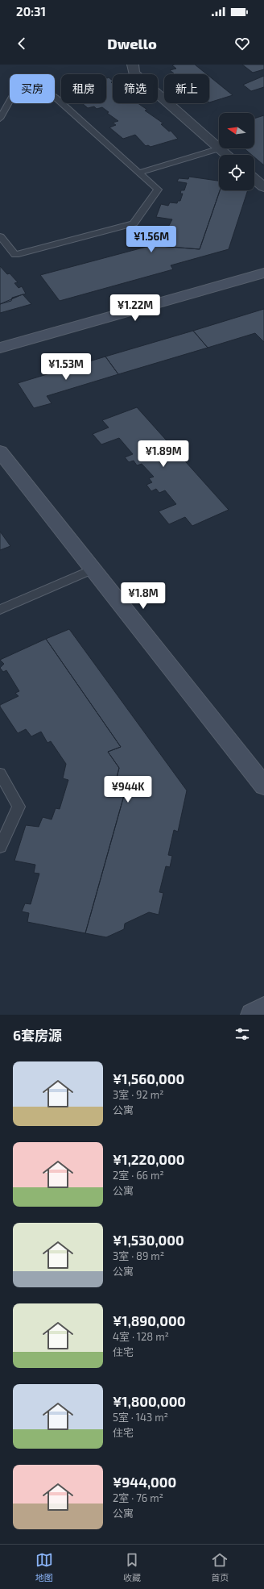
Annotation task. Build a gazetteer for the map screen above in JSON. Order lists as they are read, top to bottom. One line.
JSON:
{"north":"left","page":{"status":"20:31","header":"Dwello","chip":["买房","租房","筛选","新上"],"price":["¥1.56M","¥1.22M","¥1.53M","¥1.89M","¥1.8M","¥944K"],"heading":"6套房源","list":[{"name":"¥1,560,000","note":"3室 · 92 m² · 公寓"},{"name":"¥1,220,000","note":"2室 · 66 m² · 公寓"},{"name":"¥1,530,000","note":"3室 · 89 m² · 公寓"},{"name":"¥1,890,000","note":"4室 · 128 m² · 住宅"},{"name":"¥1,800,000","note":"5室 · 143 m² · 住宅"},{"name":"¥944,000","note":"2室 · 76 m² · 公寓"}],"tabs":["地图","收藏","首页"]}}
